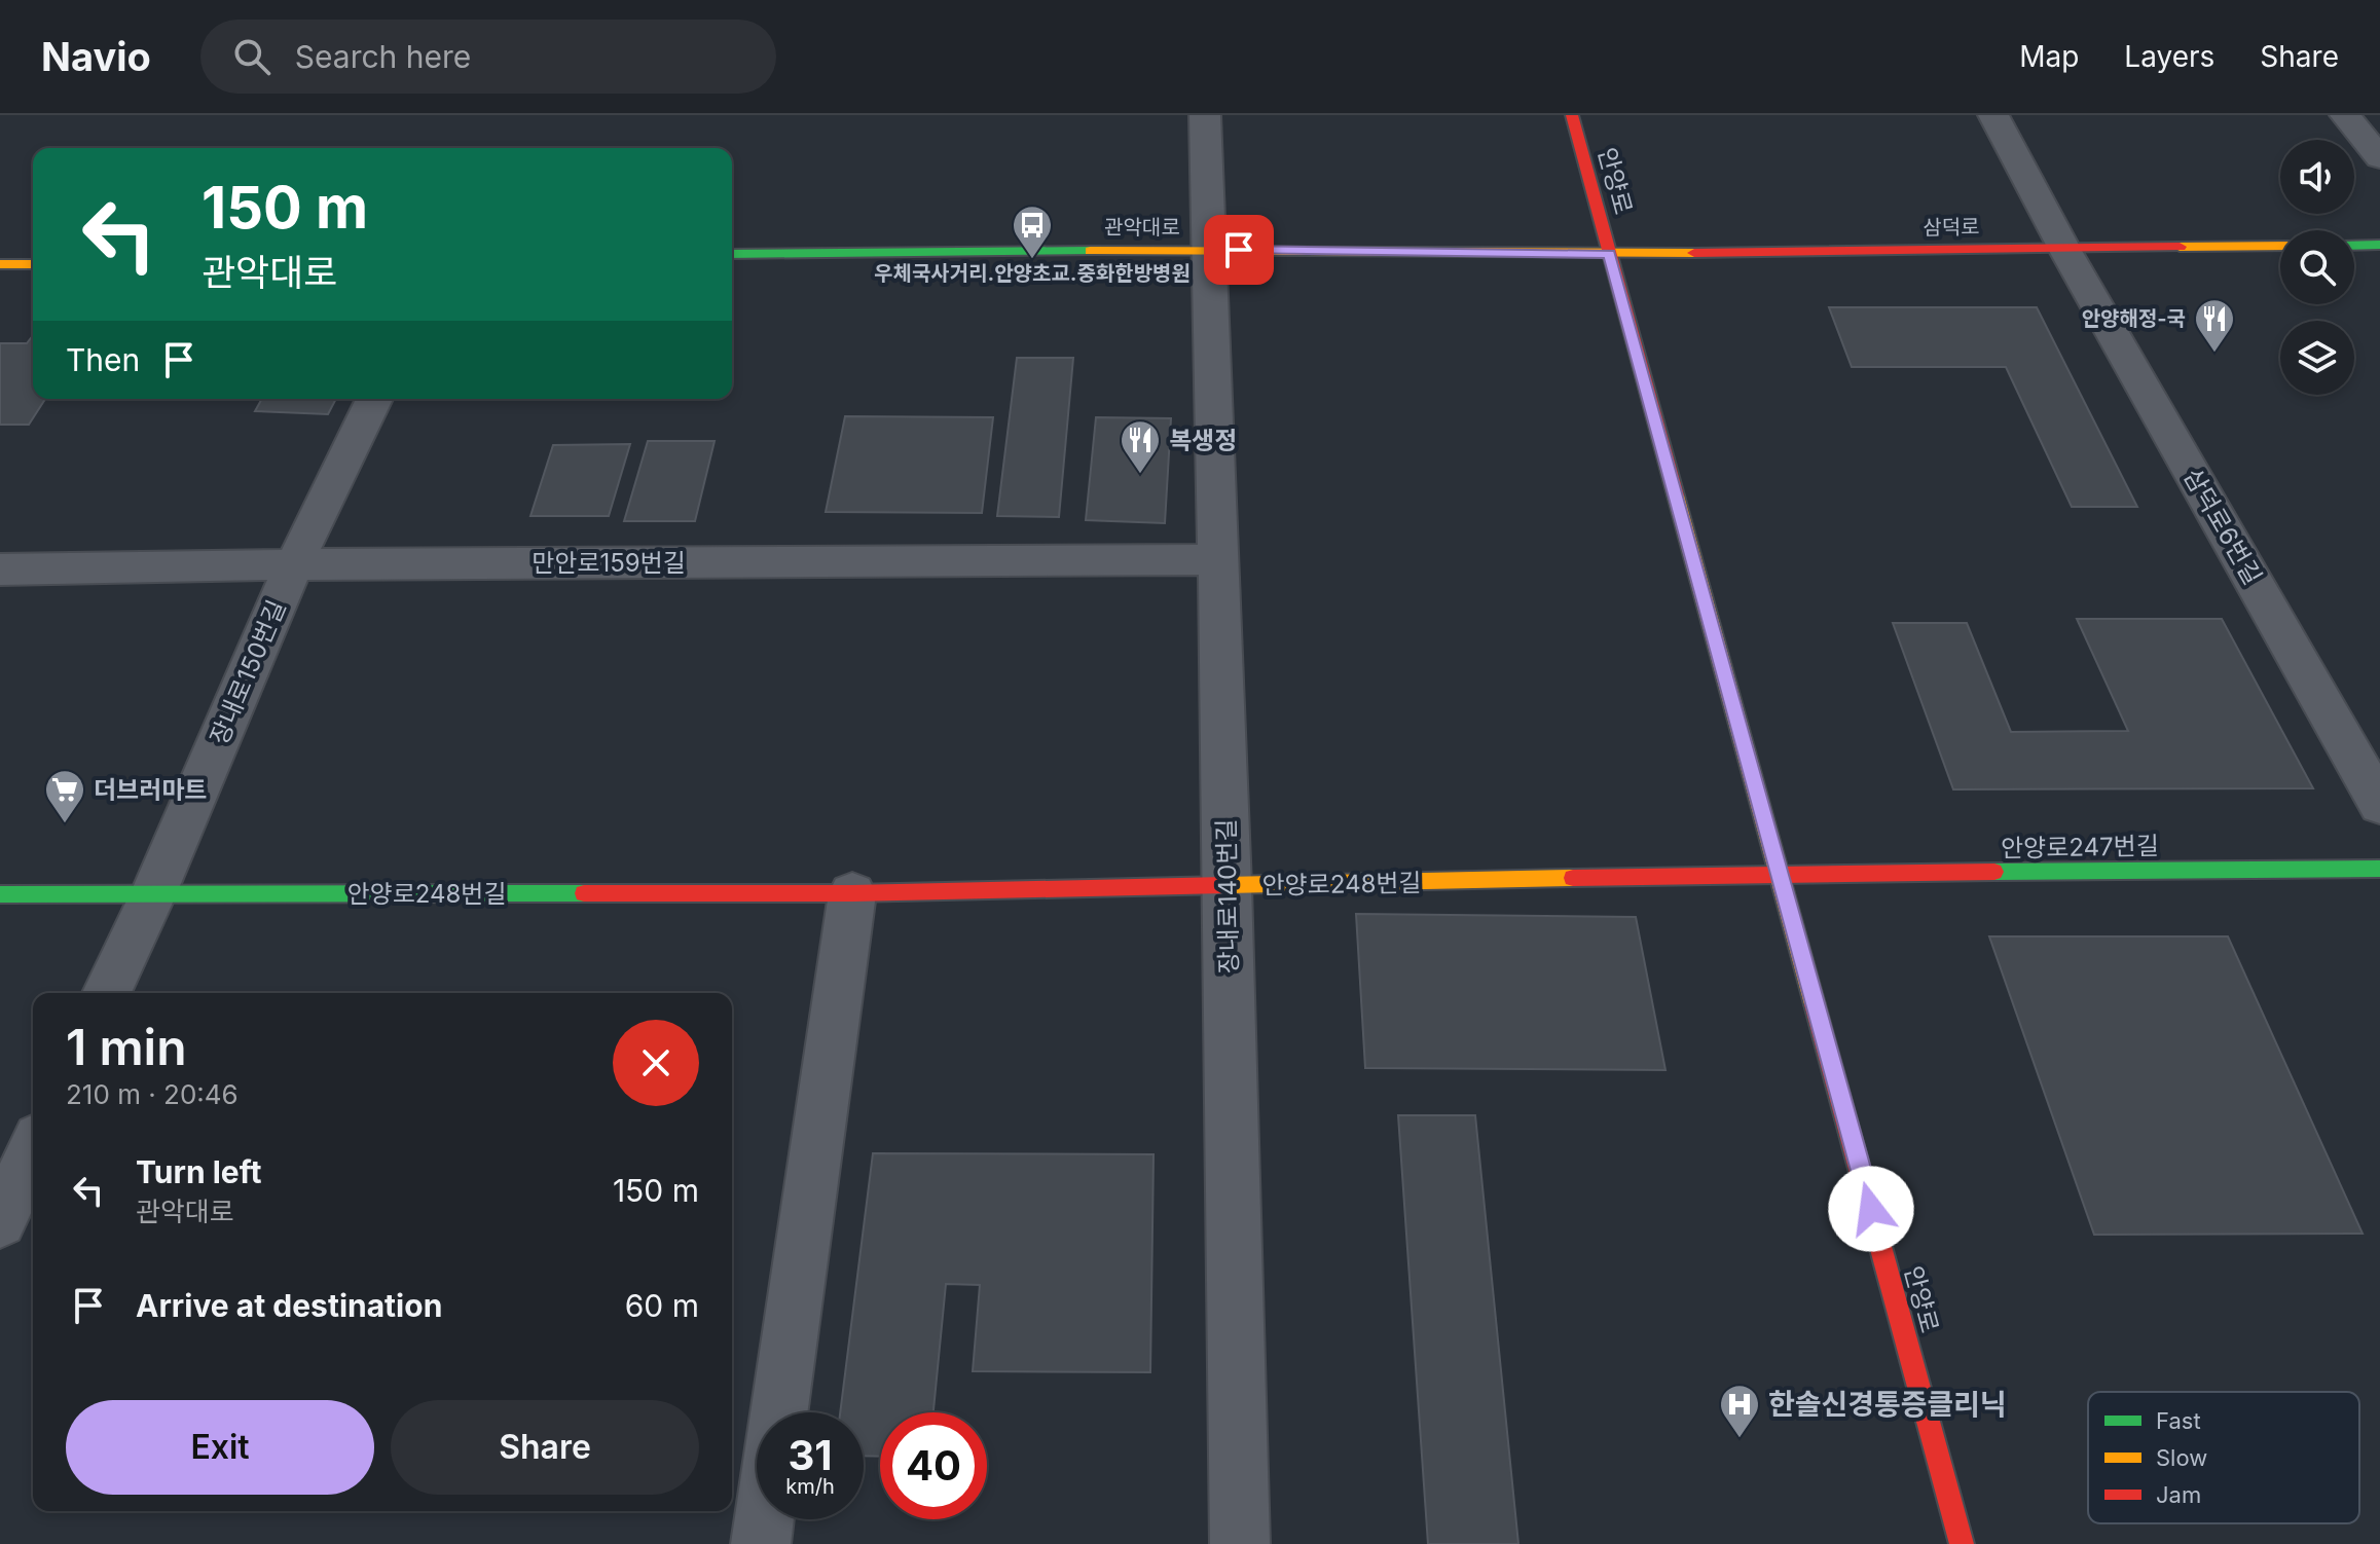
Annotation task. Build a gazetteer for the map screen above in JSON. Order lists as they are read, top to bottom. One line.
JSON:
{"streets":{"street":["안양로","관악대로","삼덕로","삼덕로6번길","만안로159번길","장내로150번길","안양로247번길","안양로248번길","장내로140번길"]},"crossings":[["안양로","관악대로"],["안양로","삼덕로"],["안양로","안양로247번길"],["안양로","안양로248번길"],["관악대로","삼덕로"],["관악대로","장내로140번길"],["삼덕로","삼덕로6번길"],["만안로159번길","장내로150번길"],["만안로159번길","장내로140번길"],["장내로150번길","안양로248번길"],["안양로247번길","안양로248번길"],["안양로248번길","장내로140번길"]],"places":{"bus stop":["우체국사거리.안양초교.중화한방병원"],"restaurant":["안양해정-국","복생정"],"supermarket":["더브러마트"],"hospital":["한솔신경통증클리닉"]},"legend":["Fast","Slow","Jam"],"page":{"header":"Navio","search":"Search here","nav":["Map","Layers","Share"],"turn":["150 m","관악대로"],"then":"Then","heading":["1 min","210 m · 20:46"],"list":[{"name":"Turn left","note":"관악대로","value":"150 m"},{"name":"Arrive at destination","value":"60 m"}],"buttons":["Exit","Share"],"speed":"31 km/h","limit":"40"}}
